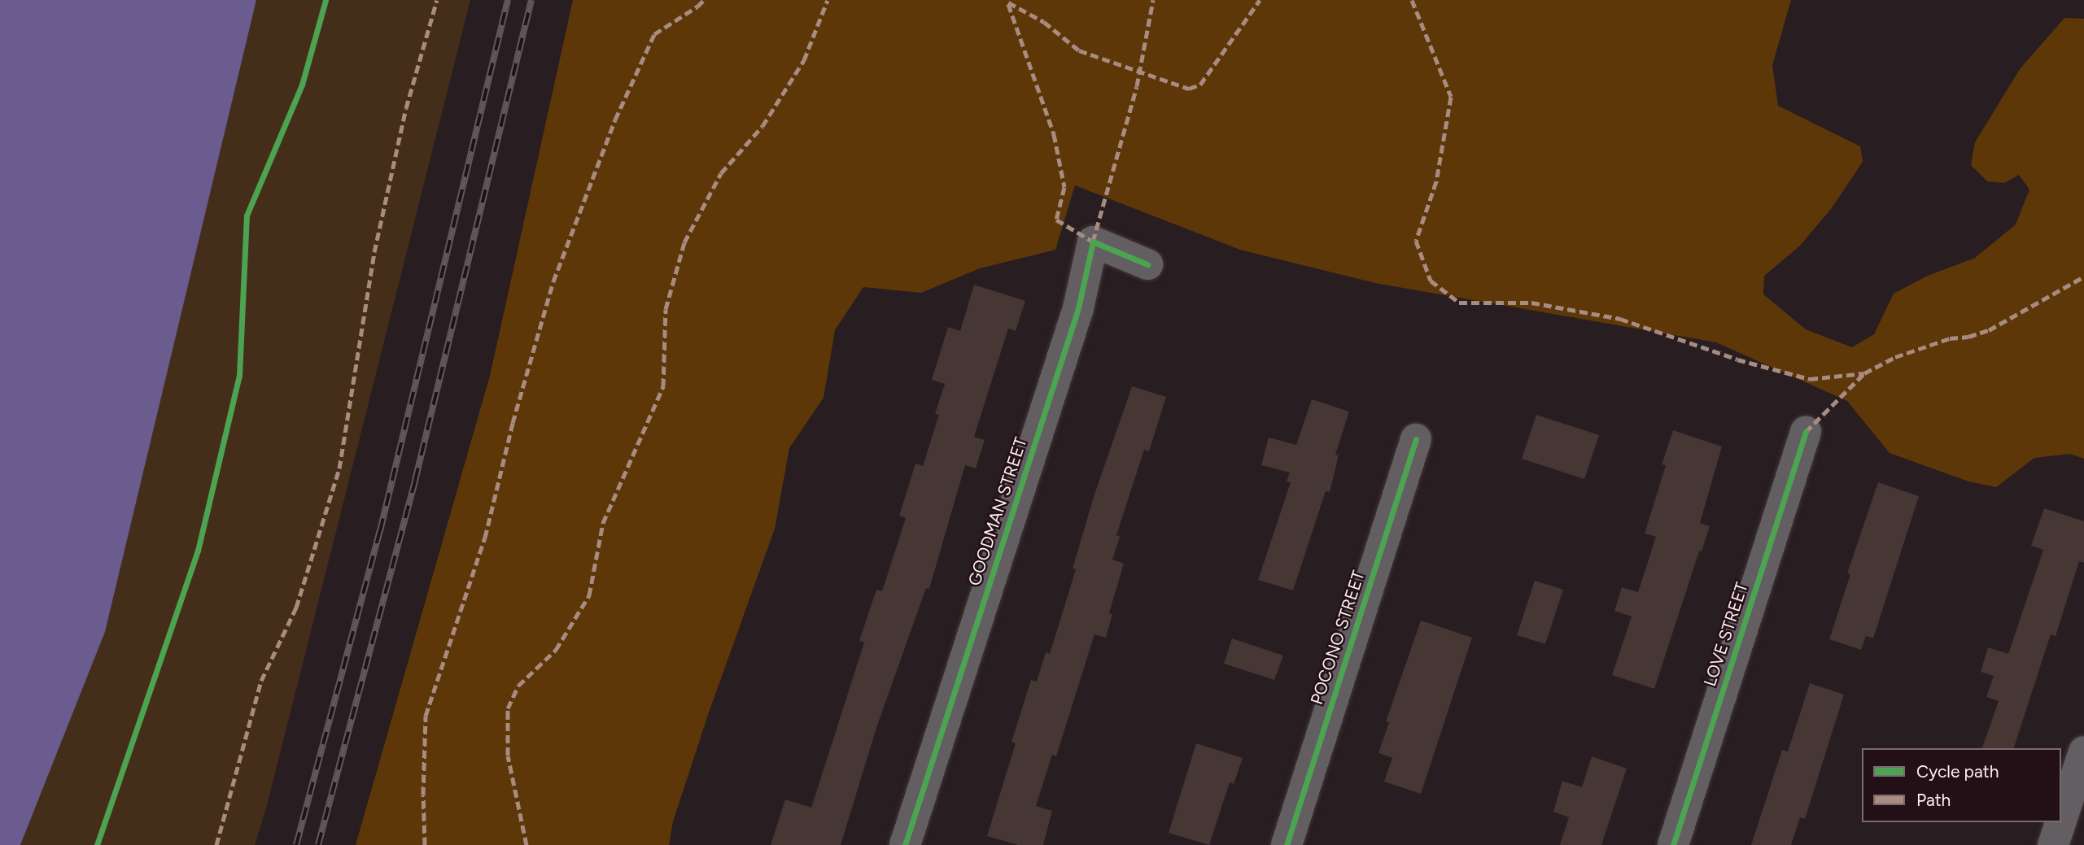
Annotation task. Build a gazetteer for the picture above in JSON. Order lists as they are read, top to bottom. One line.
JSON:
{"streets":{"street":["GOODMAN STREET","LOVE STREET","POCONO STREET"]},"legend":["Cycle path","Path"]}
